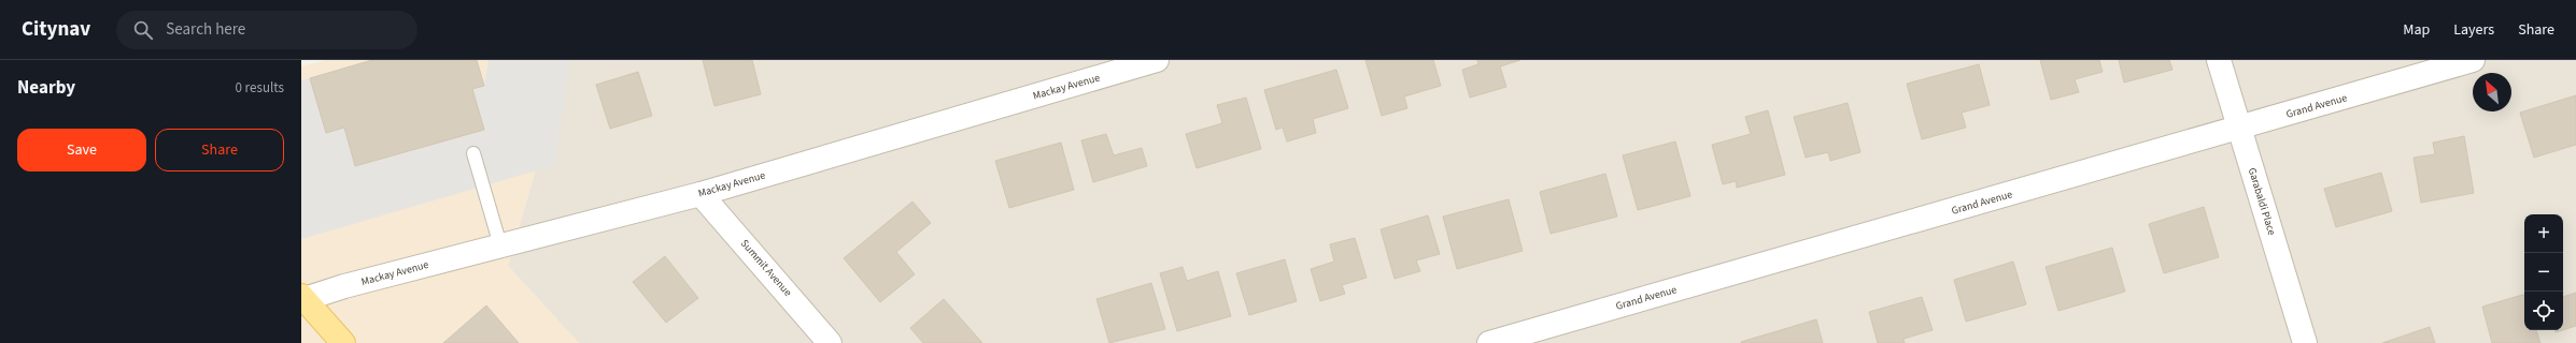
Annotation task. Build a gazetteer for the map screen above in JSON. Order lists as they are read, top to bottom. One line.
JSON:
{"streets":{"street":["Mackay Avenue","Grand Avenue","Garabaldi Place","Summit Avenue"]},"crossings":[["Mackay Avenue","Summit Avenue"],["Grand Avenue","Garabaldi Place"]],"north":"top left","page":{"header":"Citynav","search":"Search here","nav":["Map","Layers","Share"],"heading":["Nearby","0 results"],"buttons":["Save","Share"],"map_buttons":["+","−"]}}
